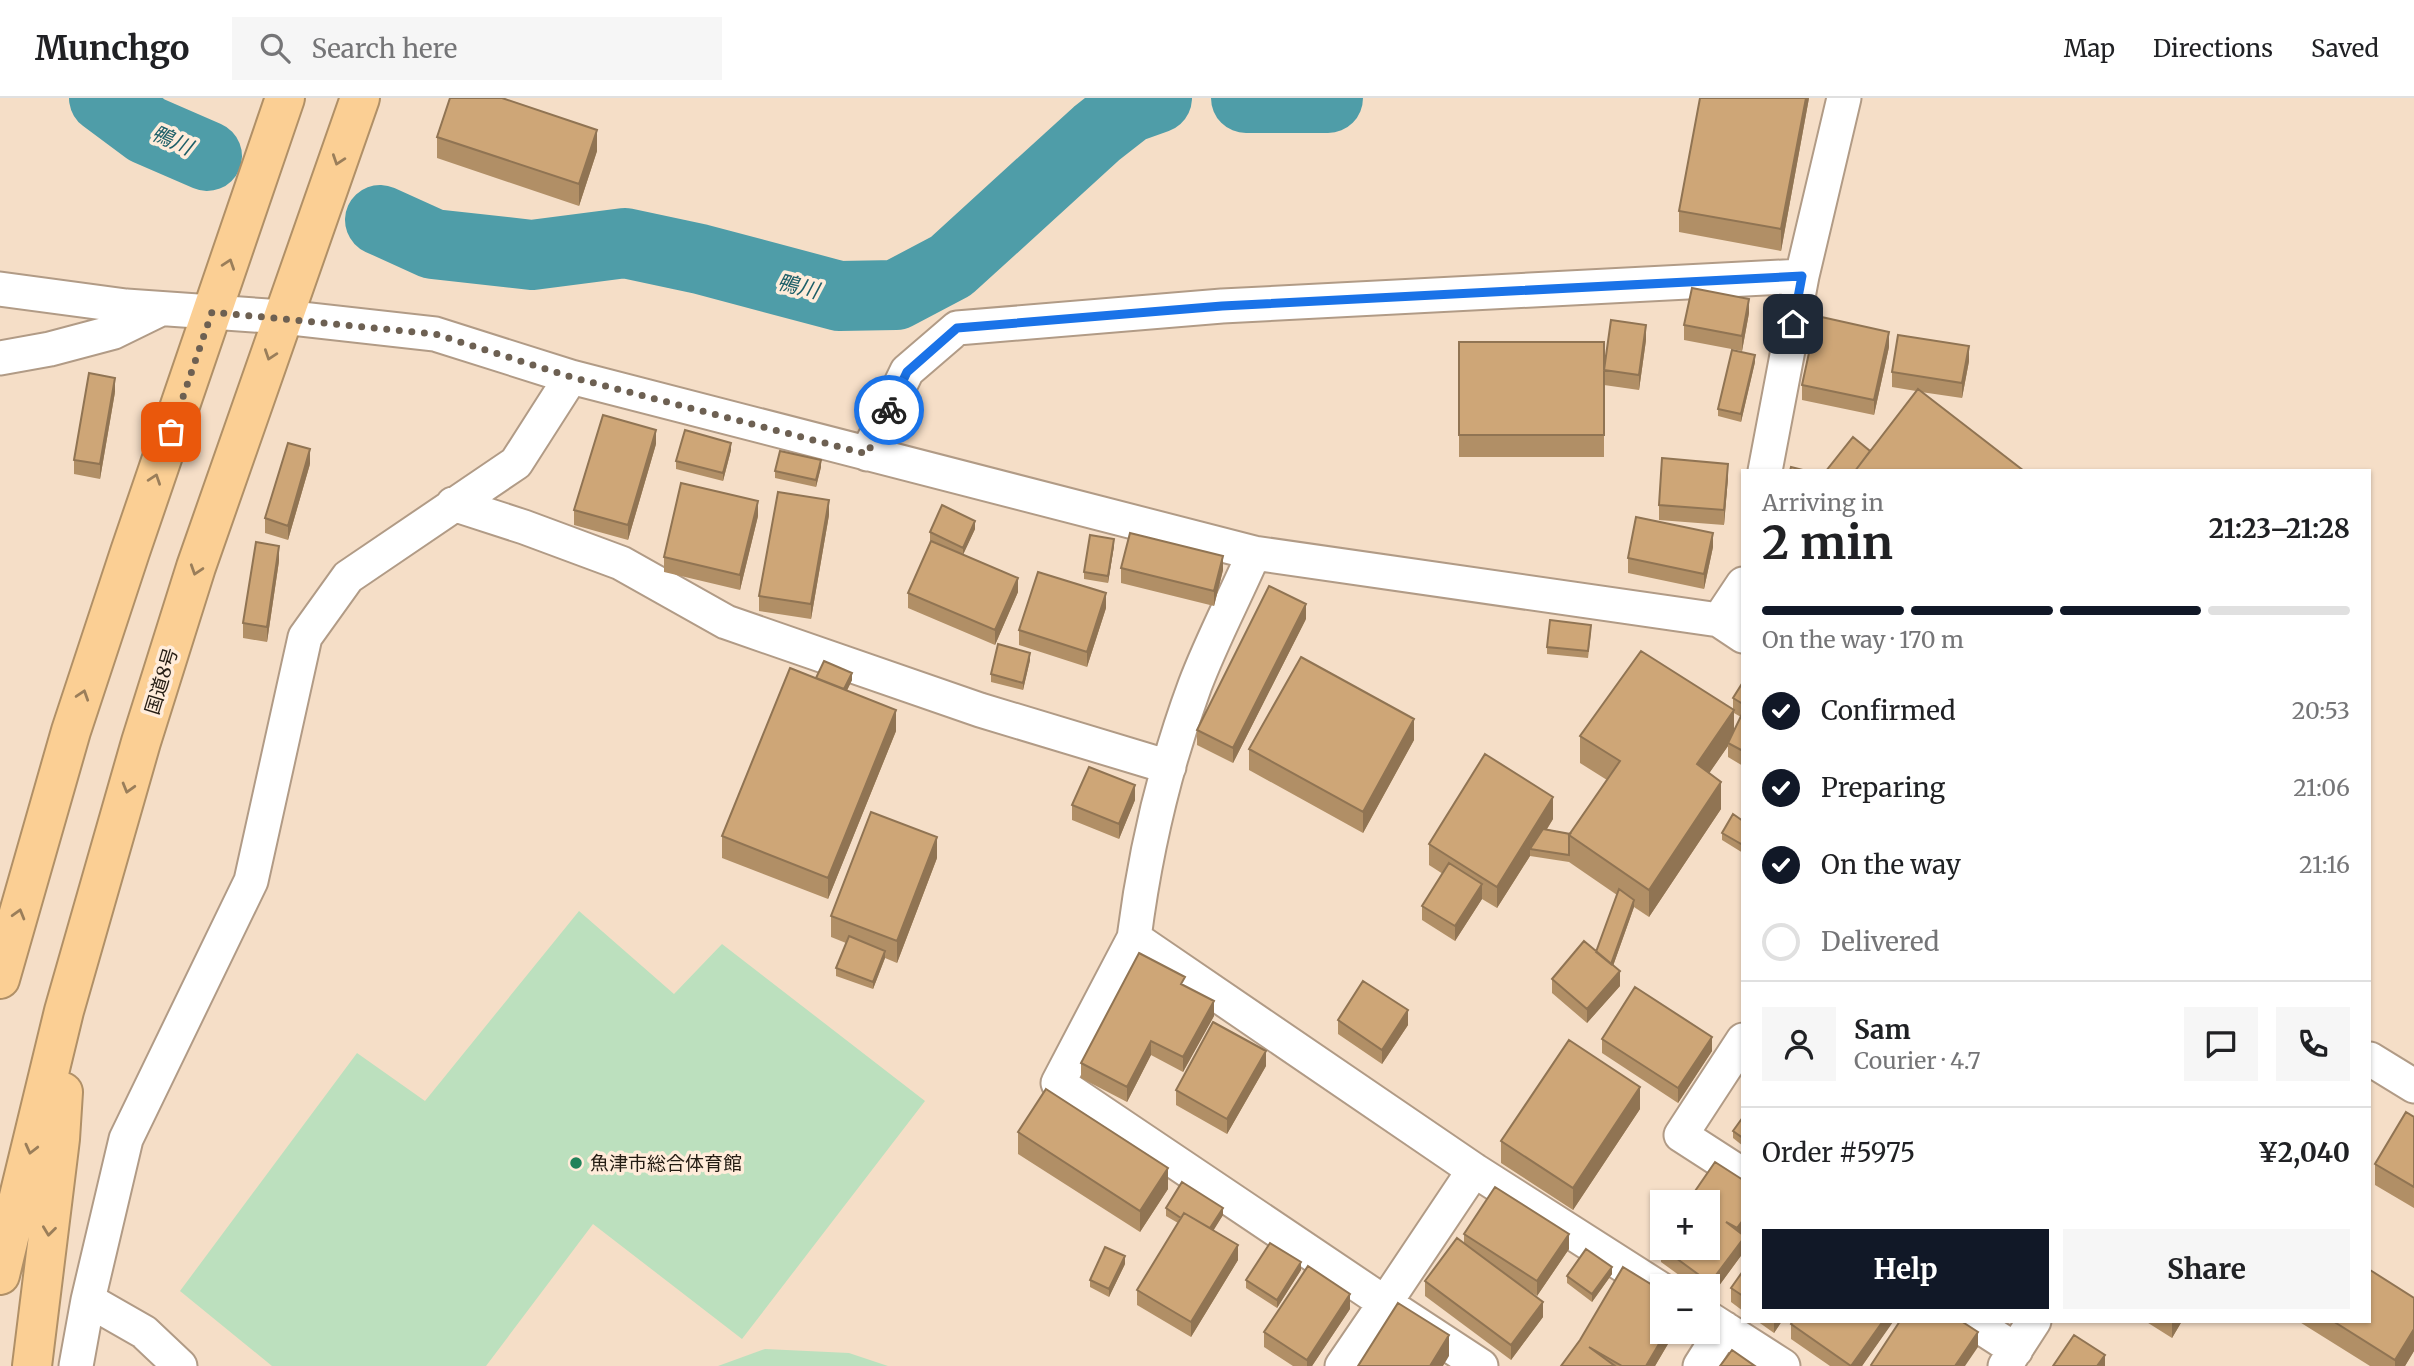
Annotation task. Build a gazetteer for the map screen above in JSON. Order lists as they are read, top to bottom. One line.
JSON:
{"streets":{"highway":["国道8号"]},"water":["鴨川"],"places":["魚津市総合体育館"],"page":{"header":"Munchgo","search":"Search here","nav":["Map","Directions","Saved"],"heading":["2 min","Arriving in","21:23–21:28"],"panel":["Sam","Courier · 4.7","Order #5975","¥2,040"],"bar":"On the way · 170 m","list":[["Confirmed","20:53"],["Preparing","21:06"],["On the way","21:16"],"Delivered"],"map_buttons":["+","−"],"buttons":["Help","Share"]}}
